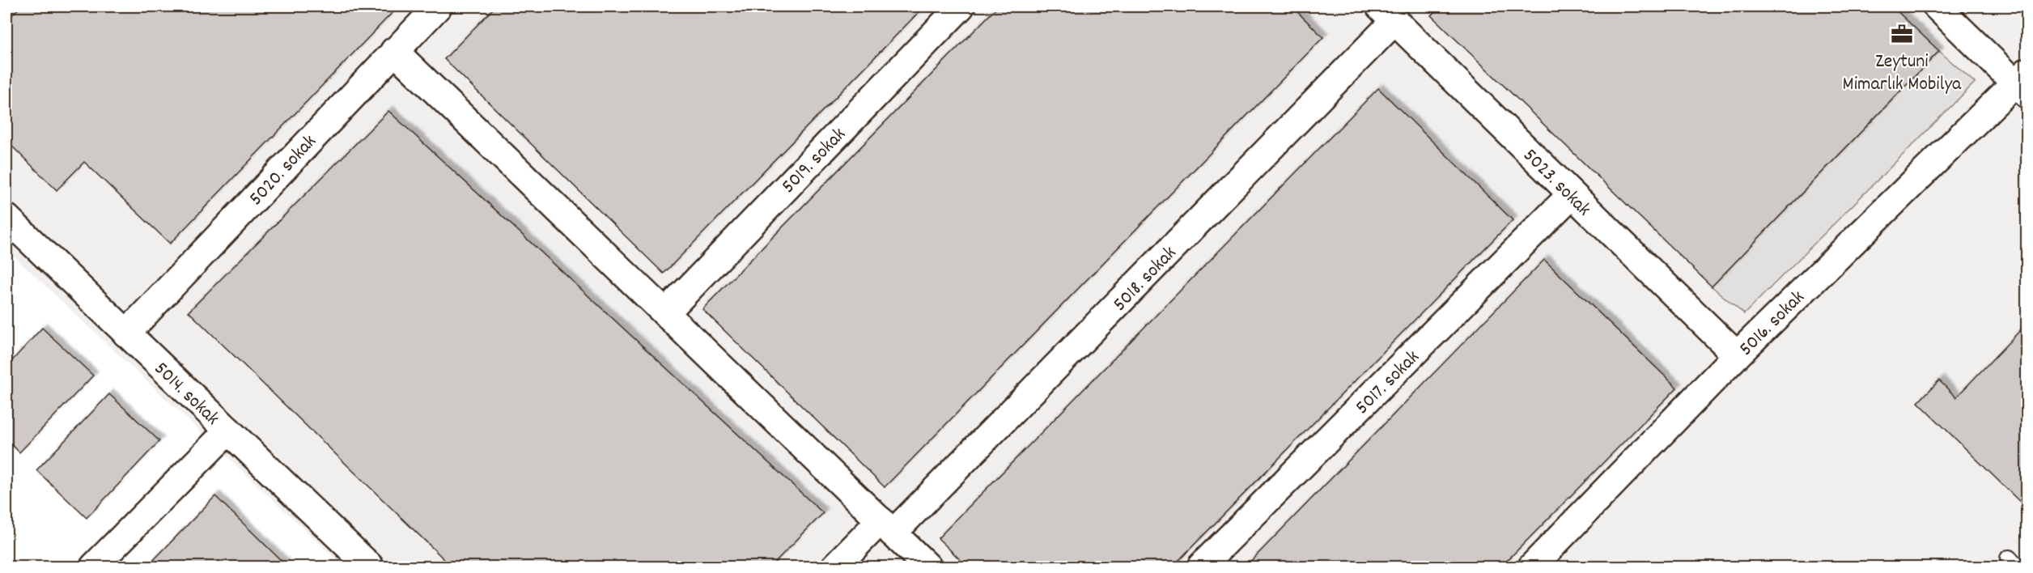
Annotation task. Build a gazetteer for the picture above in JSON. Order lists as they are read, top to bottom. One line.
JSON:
{"streets":{"street":["5019. sokak","5020. sokak","5023. sokak","5018. sokak","5016. sokak","5017. sokak","5014. sokak"]},"crossings":[["5020. sokak","5014. sokak"],["5023. sokak","5018. sokak"],["5023. sokak","5016. sokak"],["5023. sokak","5017. sokak"]],"places":{"office":["Zeytuni Mimarlık Mobilya"]}}
